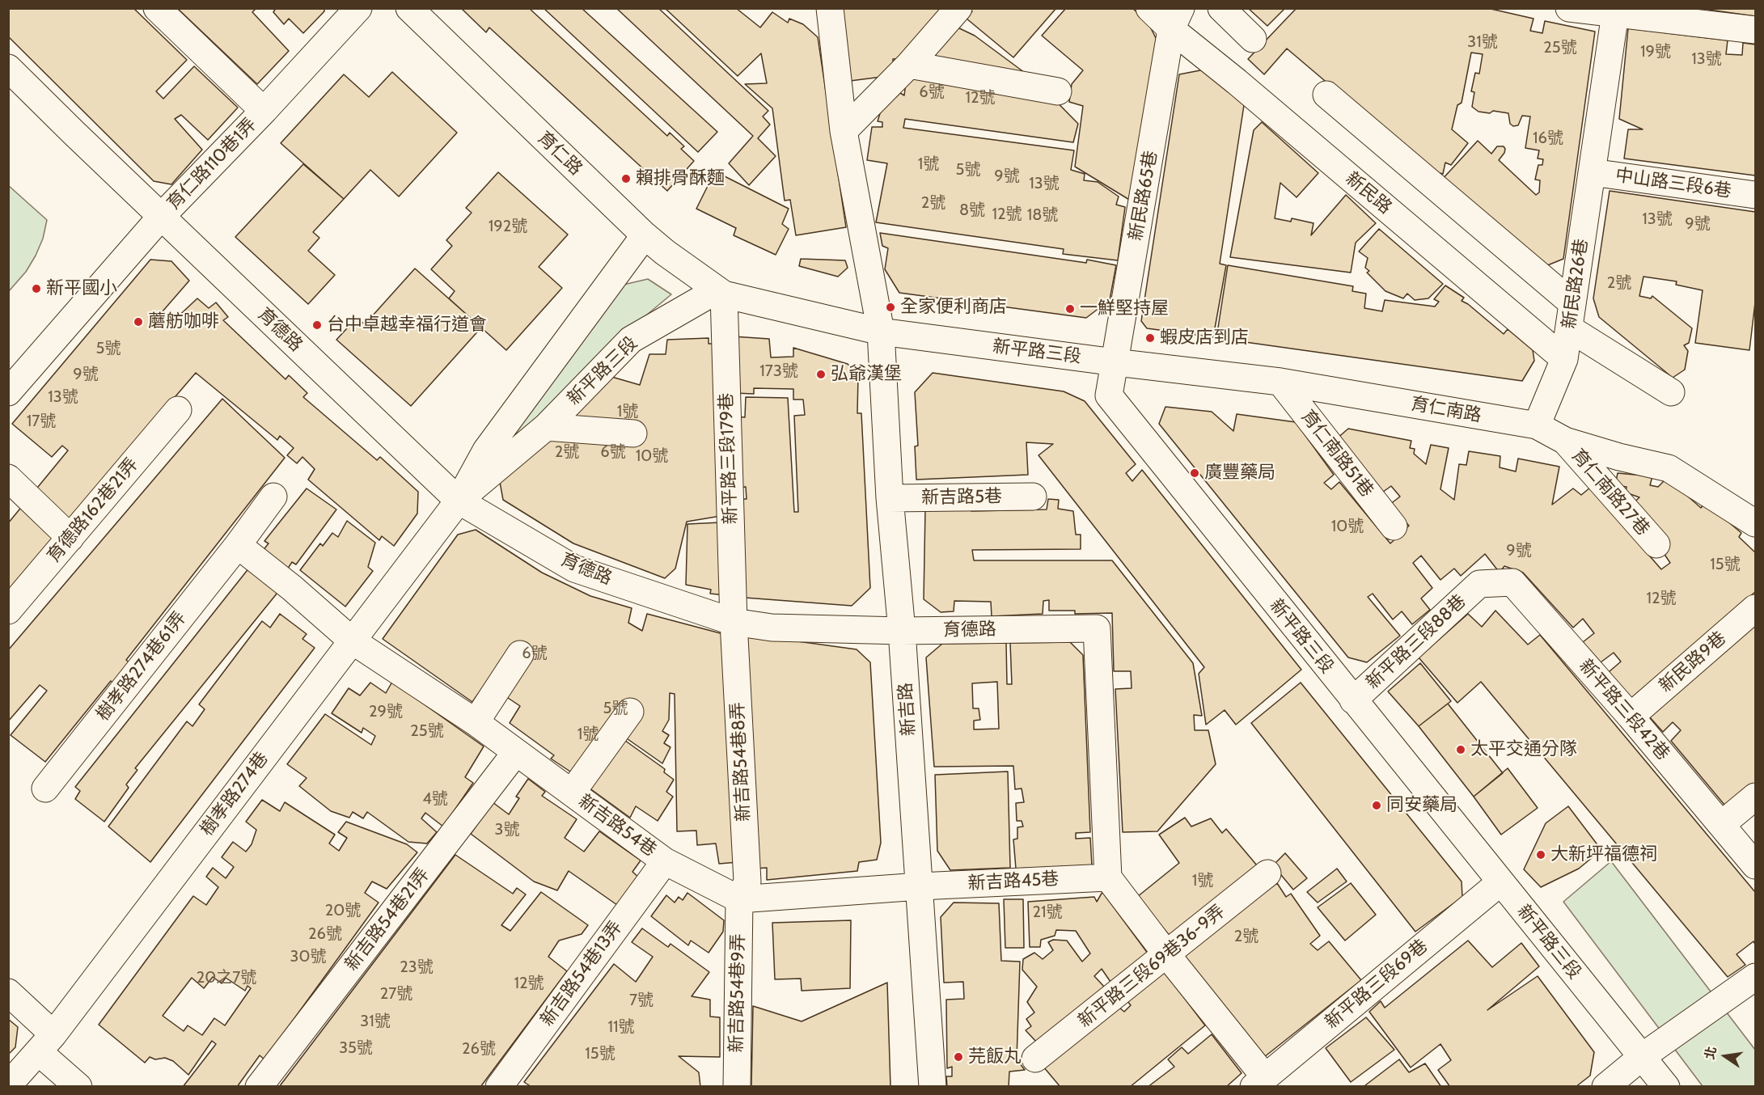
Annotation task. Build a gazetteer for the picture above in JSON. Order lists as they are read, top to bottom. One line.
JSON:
{"streets":{"street":["育仁路","育仁路110巷1弄","中山路三段6巷","新民路","新民路65巷","新民路26巷","育德路","新平路三段","育仁南路","育仁南路51巷","新平路三段179巷","育仁南路27巷","新吉路5巷","育德路162巷21弄","新平路三段88巷","新民路9巷","樹孝路274巷61弄","新吉路","新平路三段42巷","新吉路54巷8弄","樹孝路274巷","新吉路54巷","新吉路45巷","新吉路54巷21弄","新平路三段69巷36-9弄","新吉路54巷13弄","新平路三段69巷","新吉路54巷9弄"]},"crossings":[["育仁路","新平路三段"],["育仁路","新平路三段179巷"],["育仁路110巷1弄","育德路"],["中山路三段6巷","新民路26巷"],["新民路","新民路65巷"],["新民路","新民路26巷"],["新民路65巷","新平路三段"],["新民路65巷","育仁南路"],["新民路26巷","育仁南路"],["育德路","新平路三段"],["育德路","新平路三段179巷"],["育德路","新吉路"],["育德路","新吉路54巷8弄"],["育德路","樹孝路274巷"],["育德路","新吉路45巷"],["新平路三段","育仁南路"],["新平路三段","新平路三段179巷"],["新平路三段","新平路三段88巷"],["新平路三段","新吉路"],["新平路三段","樹孝路274巷"],["新平路三段","新平路三段69巷"],["育仁南路","育仁南路51巷"],["育仁南路","育仁南路27巷"],["新平路三段179巷","新吉路54巷8弄"],["新吉路5巷","新吉路"],["新平路三段88巷","新平路三段42巷"],["新民路9巷","新平路三段42巷"],["新吉路","新吉路45巷"],["新吉路54巷8弄","新吉路54巷"],["新吉路54巷8弄","新吉路54巷9弄"],["樹孝路274巷","新吉路54巷"],["新吉路54巷","新吉路54巷21弄"],["新吉路54巷","新吉路54巷13弄"],["新吉路54巷","新吉路54巷9弄"]],"places":["賴排骨酥麵","新平國小","全家便利商店","一鮮堅持屋","蘑舫咖啡","台中卓越幸福行道會","蝦皮店到店","弘爺漢堡","廣豐藥局","太平交通分隊","同安藥局","大新坪福德祠","芫飯丸"],"house_numbers":["31號","25號","19號","13號","6號","12號","16號","1號","5號","9號","13號","2號","8號","12號","18號","13號","9號","192號","2號","5號","173號","9號","13號","1號","17號","2號","6號","10號","10號","9號","15號","12號","6號","5號","29號","25號","1號","4號","3號","1號","20號","21號","26號","2號","30號","23號","20之7號","12號","27號","7號","31號","11號","35號","26號","15號"],"north":"left"}
